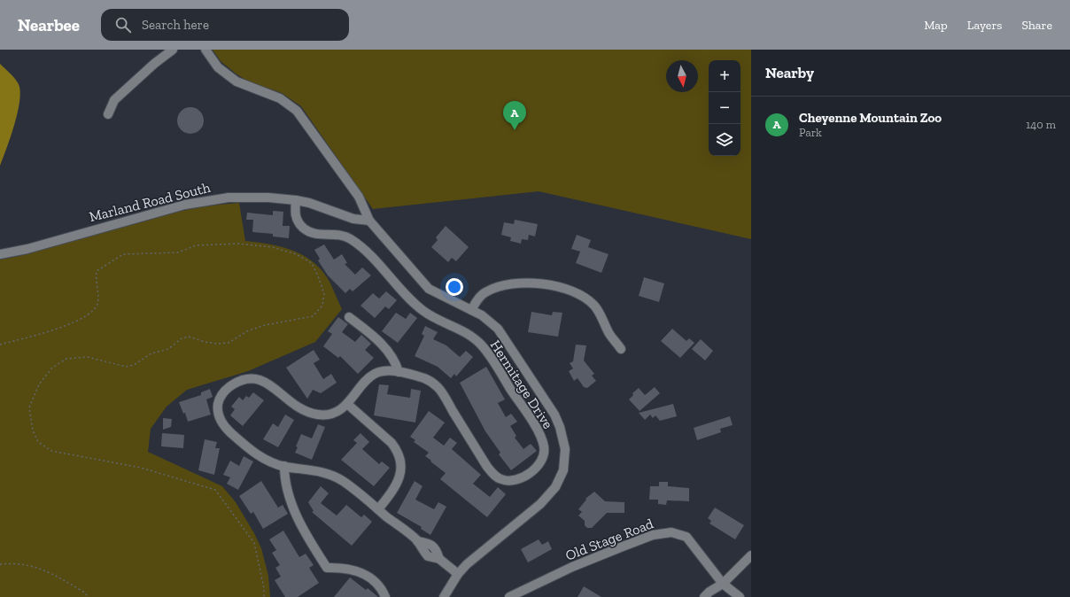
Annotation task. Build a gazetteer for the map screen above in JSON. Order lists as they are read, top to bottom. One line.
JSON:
{"streets":{"street":["Marland Road South","Hermitage Drive","Old Stage Road"]},"crossings":[["Marland Road South","Hermitage Drive"]],"north":"bottom","page":{"header":"Nearbee","search":"Search here","nav":["Map","Layers","Share"],"heading":"Nearby","map_buttons":["+","−"],"list":[{"mark":"A","name":"Cheyenne Mountain Zoo","note":"Park","value":"140 m"}],"pins":"A"}}
